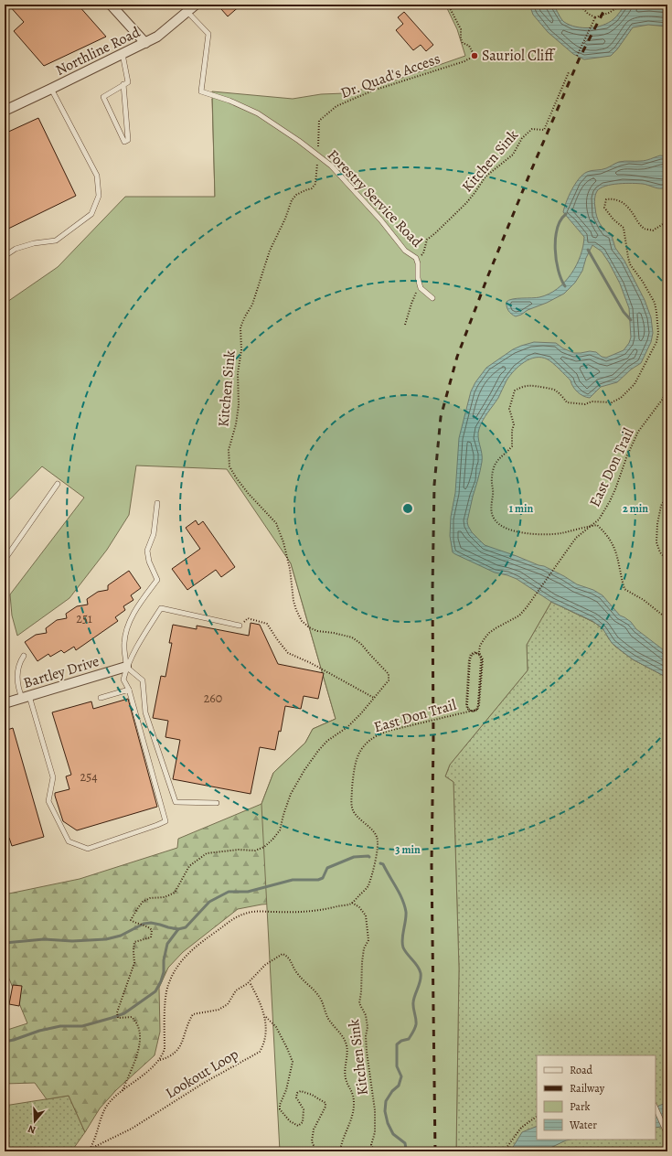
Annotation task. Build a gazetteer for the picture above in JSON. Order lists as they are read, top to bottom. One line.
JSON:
{"streets":{"street":["Northline Road","Bartley Drive"],"lane":["Forestry Service Road"],"path":["Dr. Quad's Access","Kitchen Sink","East Don Trail","Lookout Loop"]},"crossings":[["Northline Road","Forestry Service Road"],["Dr. Quad's Access","Kitchen Sink"],["Dr. Quad's Access","Forestry Service Road"],["Kitchen Sink","Forestry Service Road"],["Kitchen Sink","East Don Trail"]],"places":["Sauriol Cliff"],"house_numbers":["251","260","254"],"legend":["Road","Railway","Park","Water"],"north":"bottom","rings":["1 min","2 min","3 min"]}
